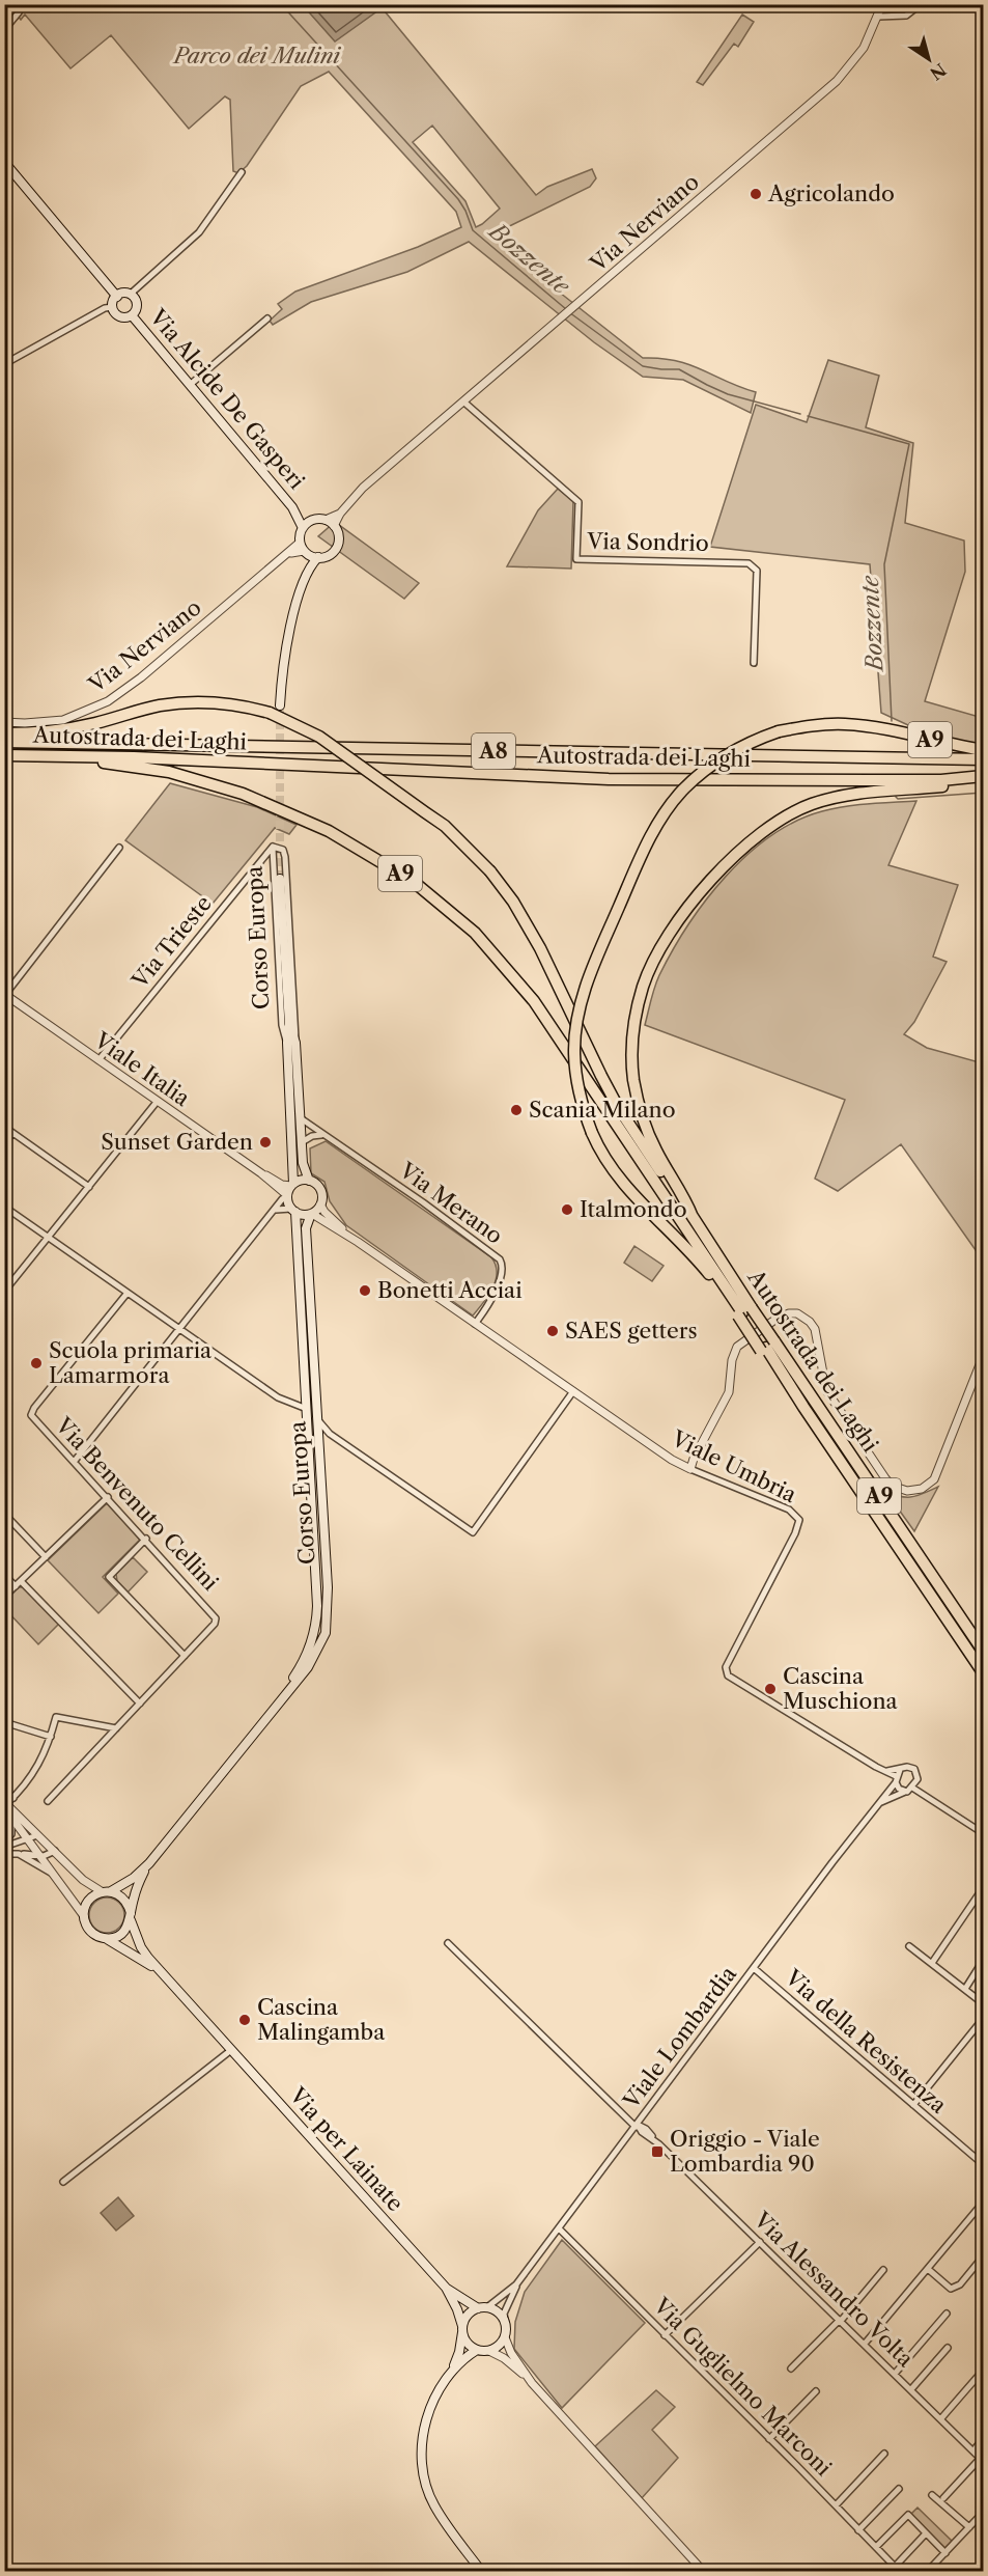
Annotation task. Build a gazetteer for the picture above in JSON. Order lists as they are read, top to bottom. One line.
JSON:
{"streets":{"highway":["Autostrada dei Laghi","A9","A8"],"main road":["Via Alcide De Gasperi","Corso Europa","Via per Lainate"],"street":["Via Nerviano","Via Sondrio","Via Trieste","Viale Italia","Via Merano","Viale Umbria","Via Benvenuto Cellini","Viale Lombardia","Via della Resistenza","Via Alessandro Volta","Via Guglielmo Marconi"]},"crossings":[["Via Nerviano","Via Alcide De Gasperi"],["Via Nerviano","Via Sondrio"],["Autostrada dei Laghi","A9"],["Corso Europa","Via Trieste"],["Corso Europa","Viale Italia"],["Corso Europa","Via Merano"],["Via Trieste","Viale Italia"],["Viale Lombardia","Via della Resistenza"],["Viale Lombardia","Via per Lainate"],["Viale Lombardia","Via Alessandro Volta"],["Viale Lombardia","Via Guglielmo Marconi"]],"water":["Bozzente"],"parks":["Parco dei Mulini"],"places":{"other":["Agricolando","Scania Milano","Sunset Garden","Italmondo","Bonetti Acciai","SAES getters","Scuola primaria Lamarmora","Cascina Muschiona","Cascina Malingamba"],"transit":["Origgio - Viale Lombardia 90"]},"north":"bottom right"}
